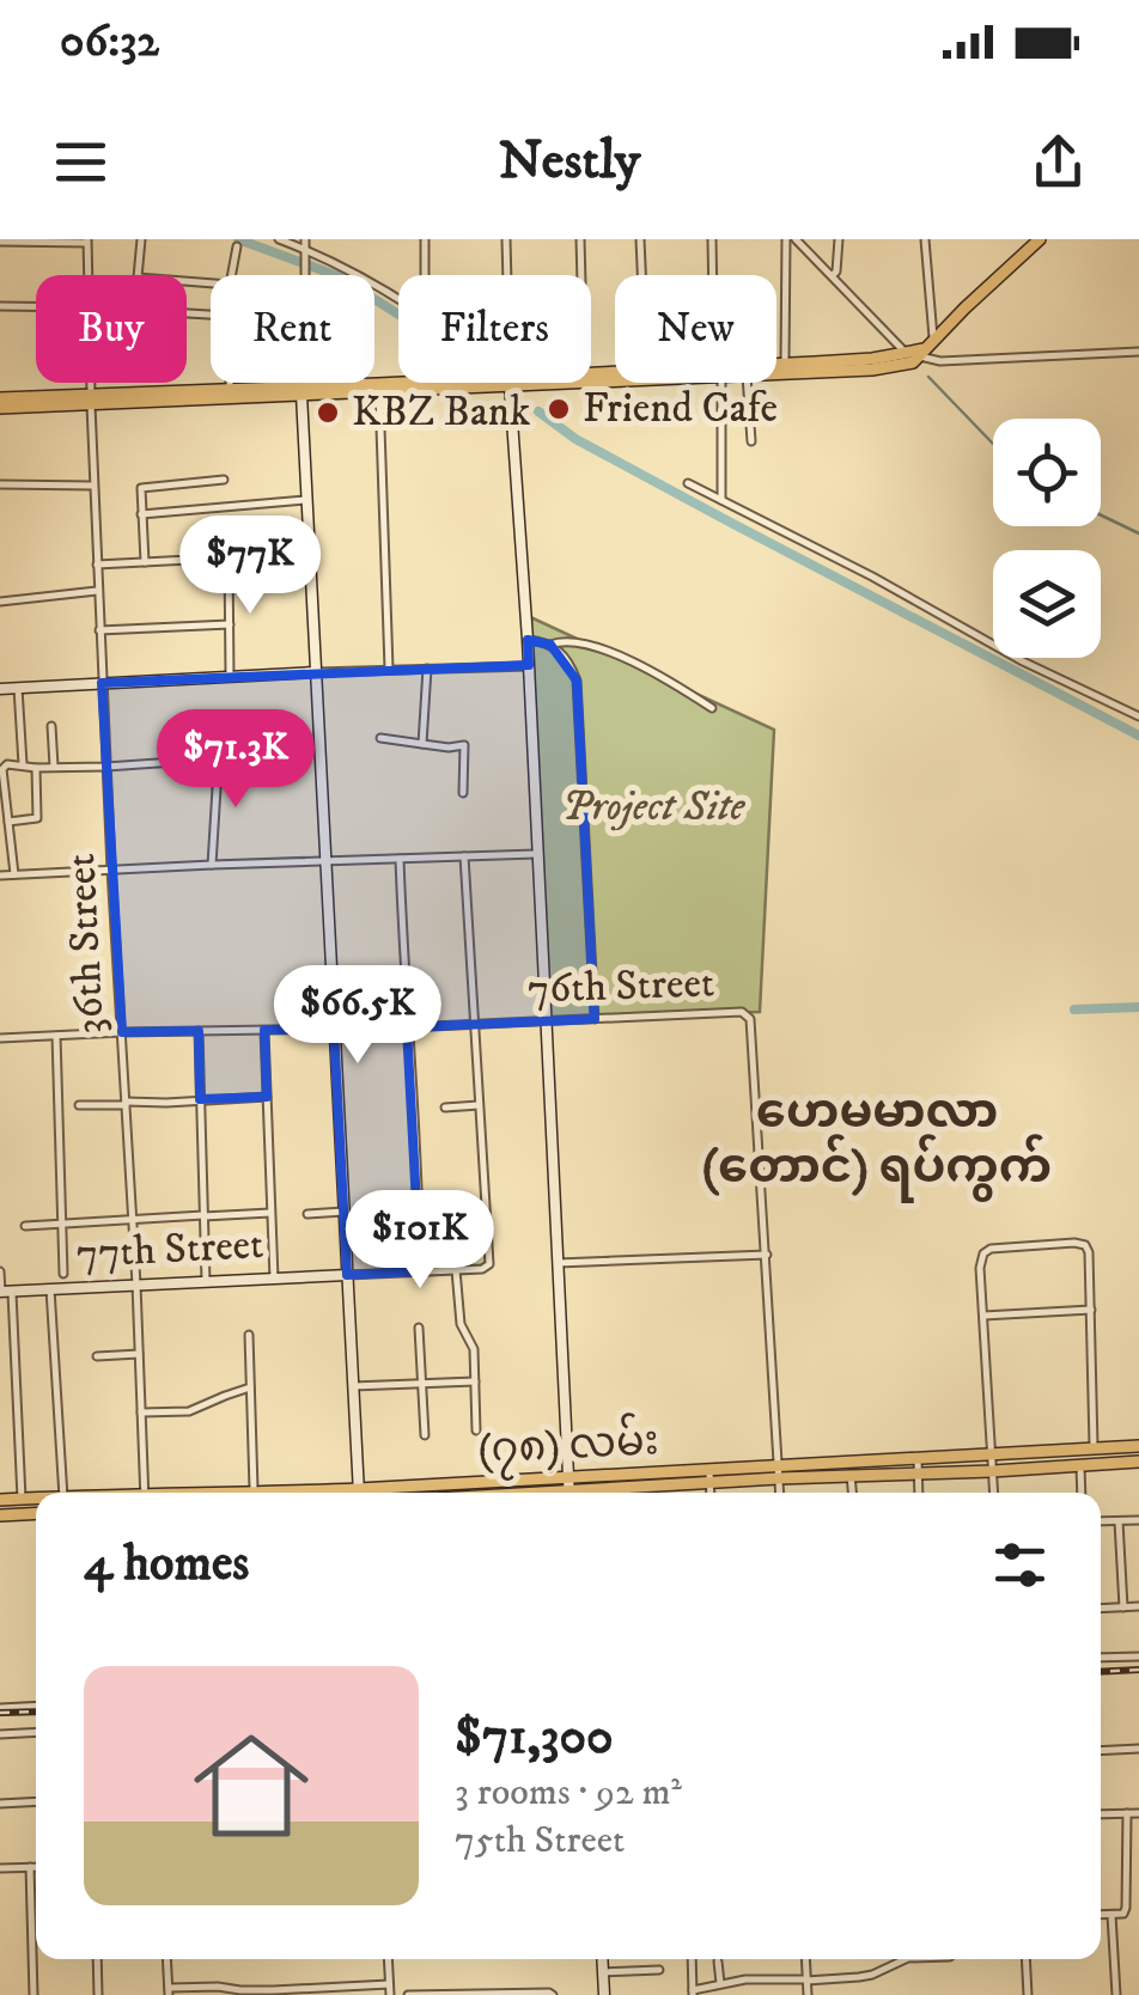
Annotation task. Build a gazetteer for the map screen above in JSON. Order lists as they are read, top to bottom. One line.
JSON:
{"streets":{"main road":["(၇၈) လမ်း"],"street":["36th Street","76th Street","77th Street"]},"crossings":[["36th Street","76th Street"],["36th Street","77th Street"]],"districts":["ဟေမမာလာ (တောင်) ရပ်ကွက်"],"parks":["Project Site"],"places":["Friend Cafe","KBZ Bank"],"page":{"status":"06:32","header":"Nestly","chip":["Buy","Rent","Filters","New"],"price":["$77K","$71.3K","$66.5K","$101K"],"heading":"4 homes","list":[{"name":"$71,300","note":"3 rooms · 92 m² · 75th Street"}]}}
